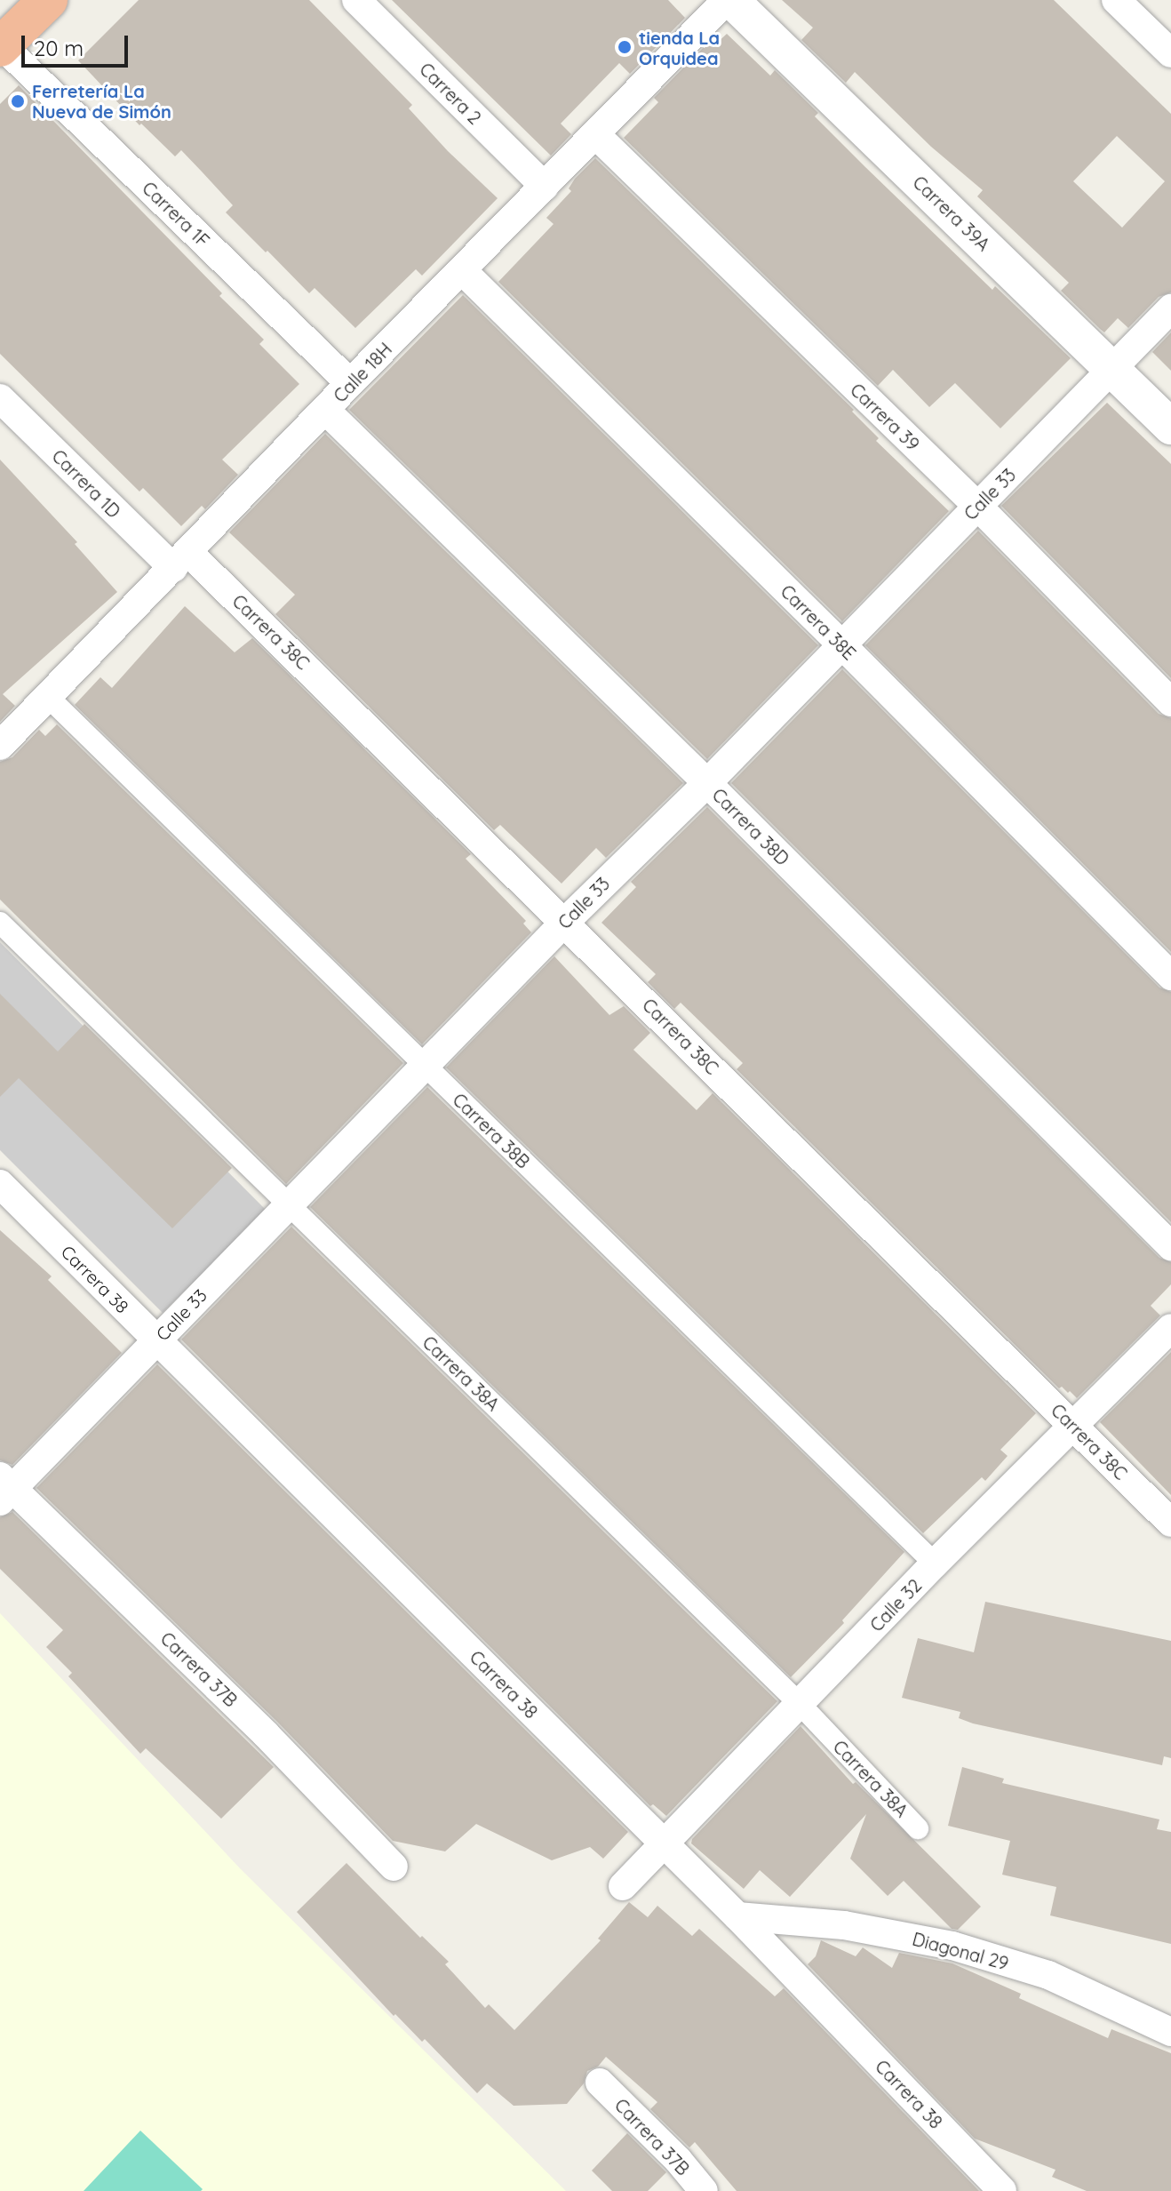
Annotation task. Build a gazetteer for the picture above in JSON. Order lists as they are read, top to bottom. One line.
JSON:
{"streets":{"street":["Carrera 2","Carrera 39A","Carrera 1F","Calle 18H","Carrera 39","Carrera 1D","Calle 33","Carrera 38E","Carrera 38C","Carrera 38D","Carrera 38B","Carrera 38","Carrera 38A","Calle 32","Carrera 37B","Diagonal 29"]},"crossings":[["Carrera 2","Calle 18H"],["Carrera 39A","Calle 18H"],["Carrera 39A","Calle 33"],["Carrera 1F","Calle 18H"],["Calle 18H","Carrera 39"],["Calle 18H","Carrera 1D"],["Calle 18H","Carrera 38E"],["Calle 18H","Carrera 38C"],["Calle 18H","Carrera 38D"],["Calle 18H","Carrera 38B"],["Carrera 39","Calle 33"],["Carrera 1D","Carrera 38C"],["Calle 33","Carrera 38E"],["Calle 33","Carrera 38C"],["Calle 33","Carrera 38D"],["Calle 33","Carrera 38B"],["Calle 33","Carrera 38"],["Calle 33","Carrera 38A"],["Calle 33","Carrera 37B"],["Carrera 38C","Calle 32"],["Carrera 38B","Calle 32"],["Carrera 38","Calle 32"],["Carrera 38","Diagonal 29"],["Carrera 38A","Calle 32"]],"places":["tienda La Orquidea","Ferretería La Nueva de Simón"],"scale_bar":"20 m"}
